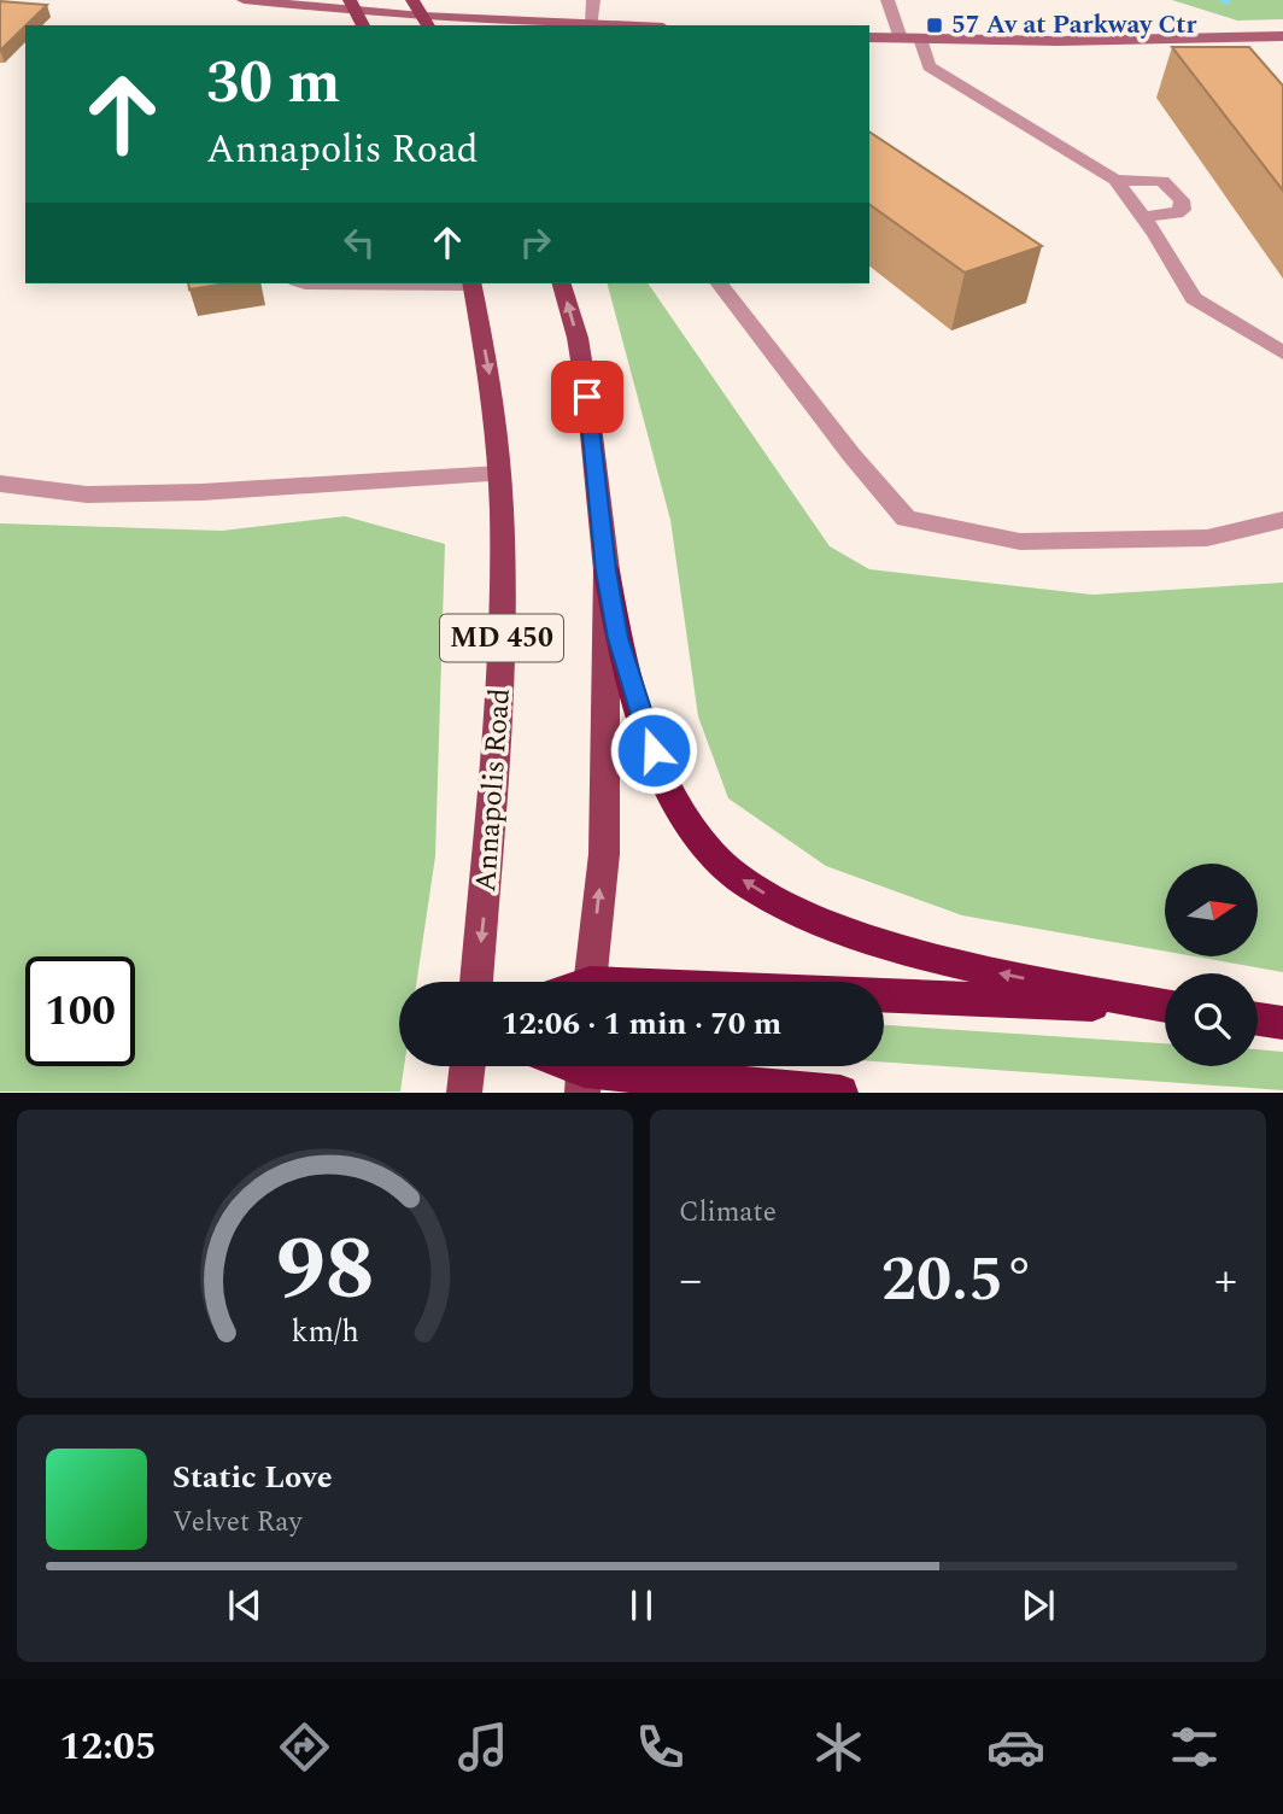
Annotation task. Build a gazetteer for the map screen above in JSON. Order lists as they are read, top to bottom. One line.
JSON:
{"streets":{"main road":["MD 450","Annapolis Road"]},"places":{"transit":["57 Av at Parkway Ctr"]},"north":"right","page":{"turn":["30 m","Annapolis Road"],"limit":"100","trip":"12:06 · 1 min · 70 m","tile":"Climate","heat":["−","20.5°","+"],"song":["Static Love","Velvet Ray"],"tabs":"12:05","gauge":["98","km/h"]}}
